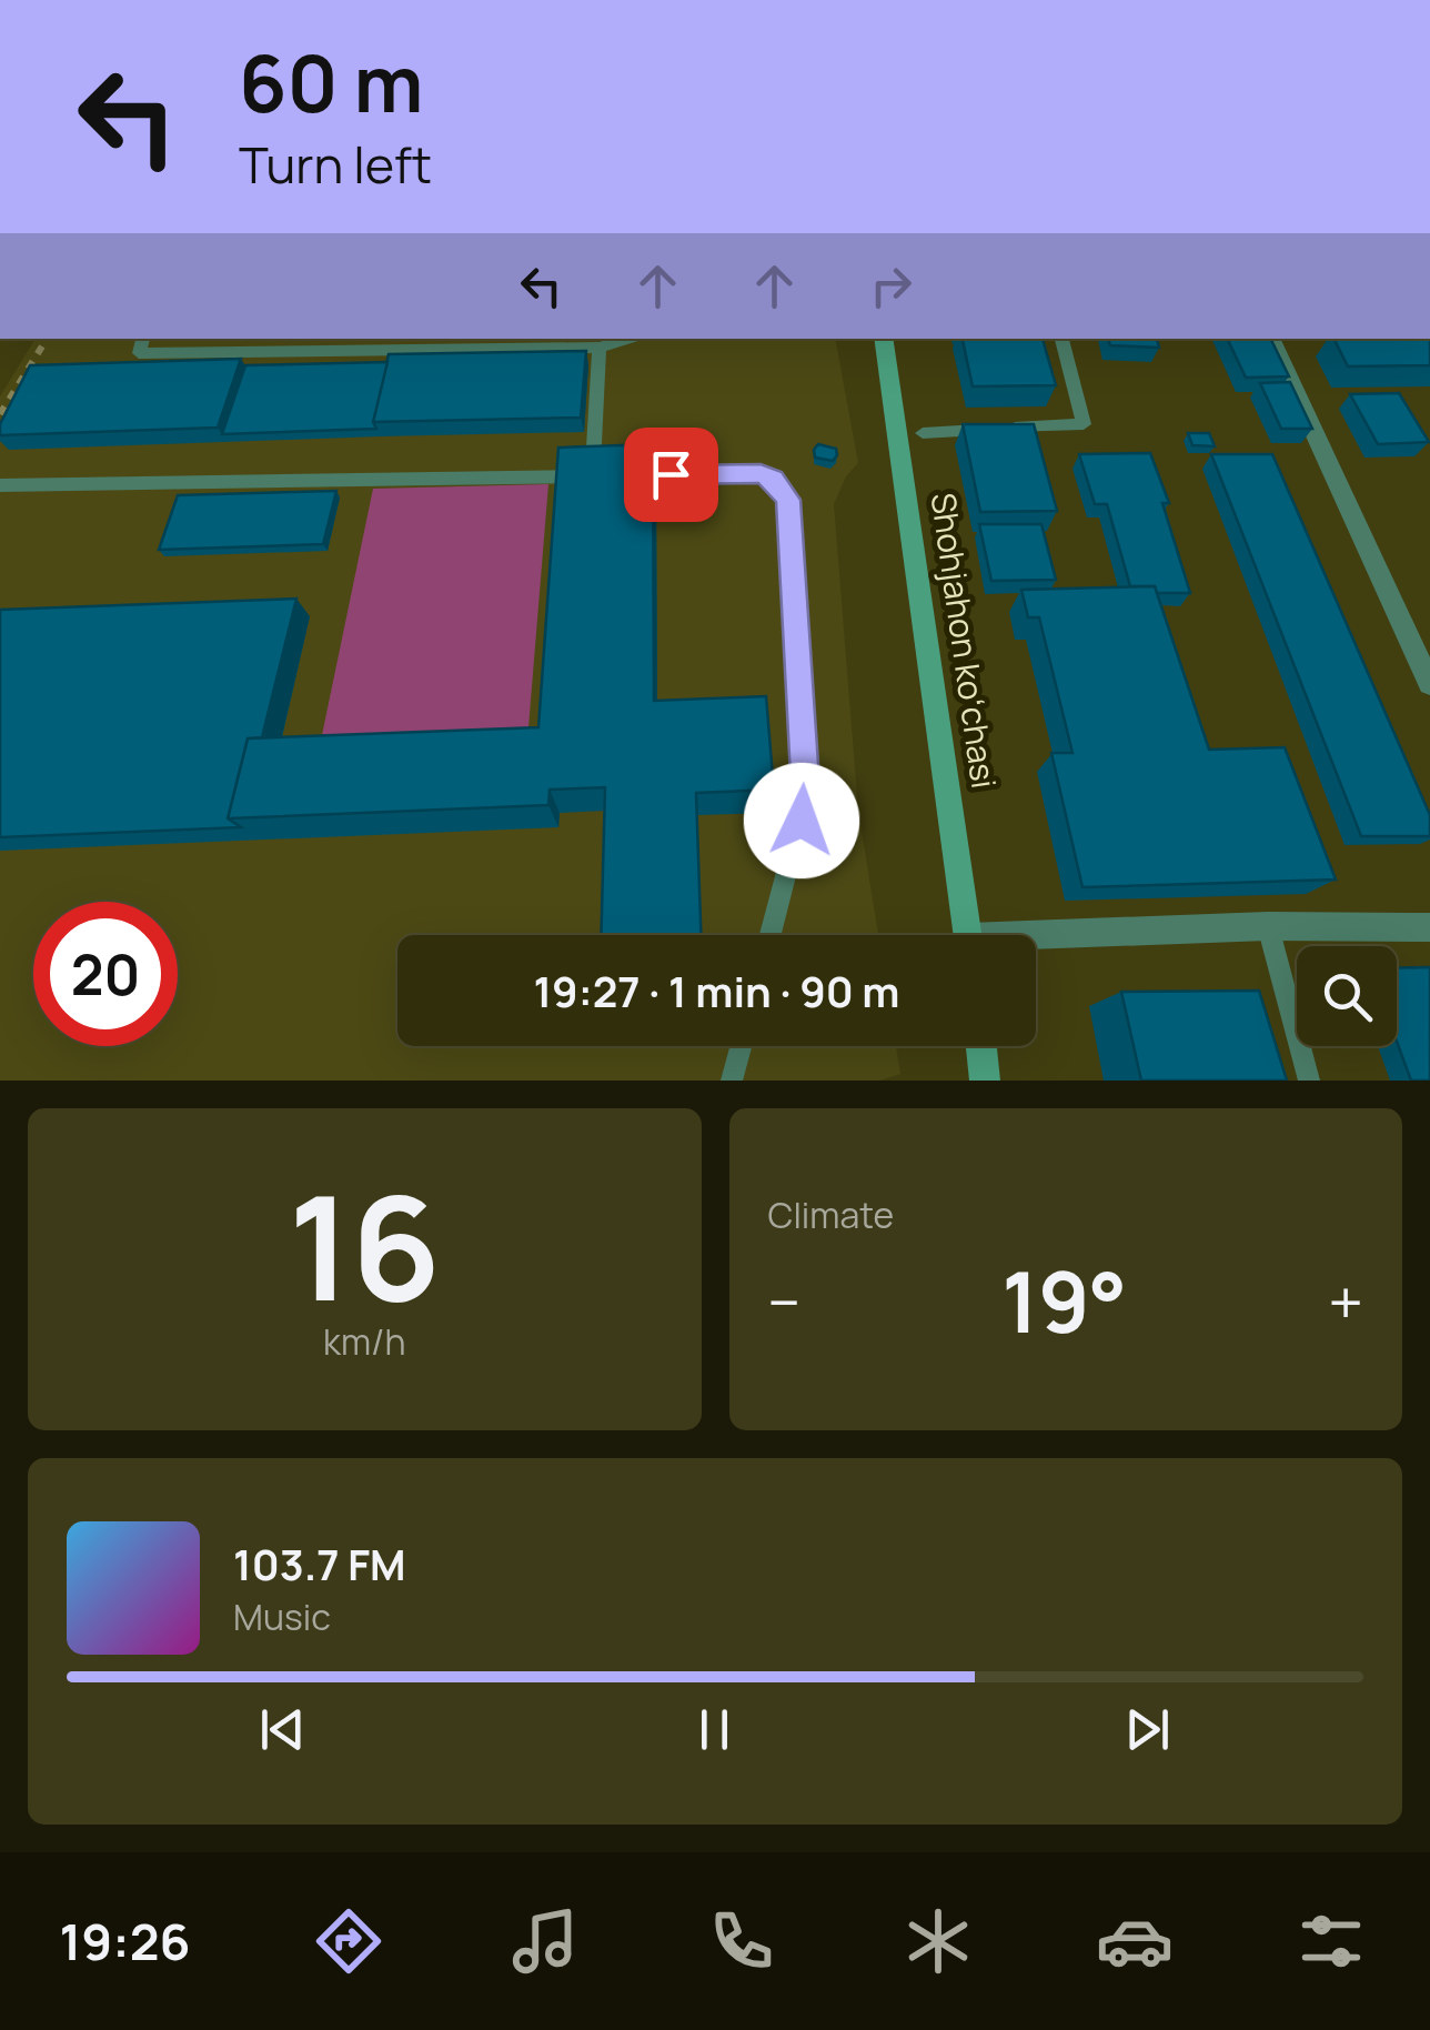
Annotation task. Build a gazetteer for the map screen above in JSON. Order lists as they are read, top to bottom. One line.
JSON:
{"streets":{"street":["Shohjahon koʻchasi"]},"page":{"turn":["60 m","Turn left"],"limit":"20","trip":"19:27 · 1 min · 90 m","tile":[["16","km/h"],"Climate"],"heat":["−","19°","+"],"song":["103.7 FM","Music"],"tabs":"19:26"}}
